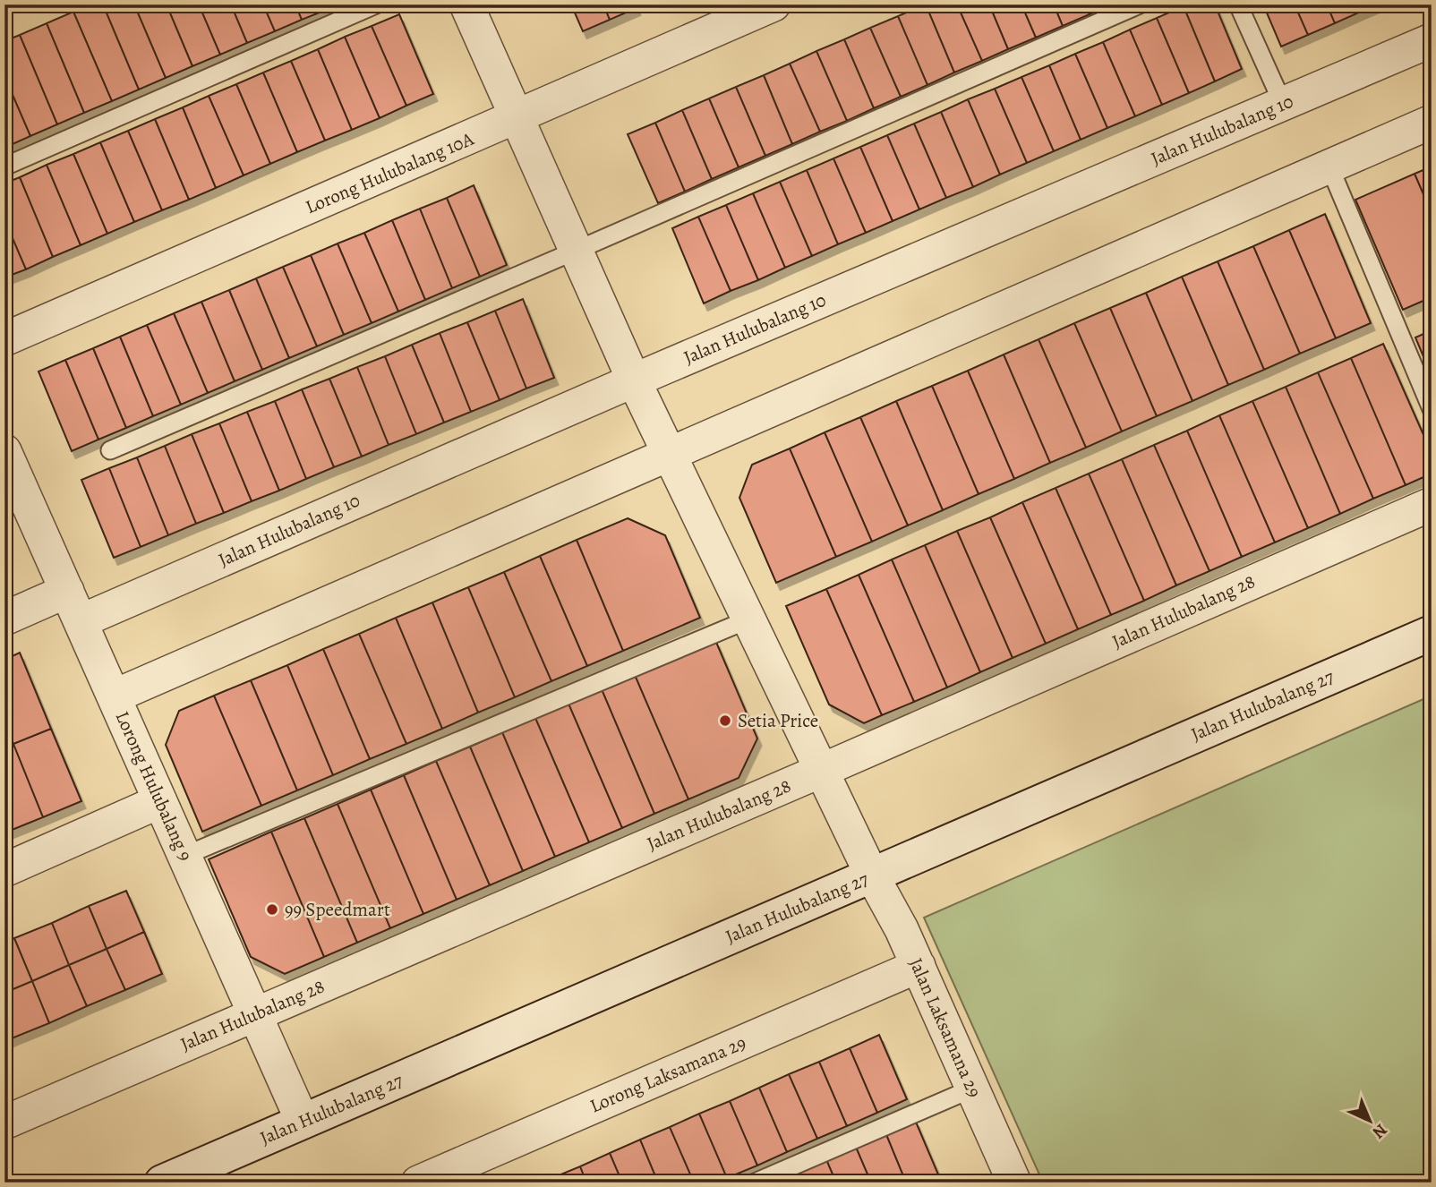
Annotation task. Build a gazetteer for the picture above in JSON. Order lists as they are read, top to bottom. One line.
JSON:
{"streets":{"street":["Jalan Hulubalang 10","Lorong Hulubalang 10A","Jalan Hulubalang 28","Jalan Hulubalang 27","Lorong Hulubalang 9","Jalan Laksamana 29","Lorong Laksamana 29"]},"crossings":[["Jalan Hulubalang 10","Lorong Hulubalang 9"],["Jalan Hulubalang 10","Jalan Laksamana 29"],["Lorong Hulubalang 10A","Jalan Laksamana 29"],["Jalan Hulubalang 28","Lorong Hulubalang 9"],["Jalan Hulubalang 28","Jalan Laksamana 29"],["Jalan Hulubalang 27","Lorong Hulubalang 9"],["Jalan Hulubalang 27","Jalan Laksamana 29"],["Jalan Laksamana 29","Lorong Laksamana 29"]],"places":["Setia Price","99 Speedmart"],"north":"bottom right"}
